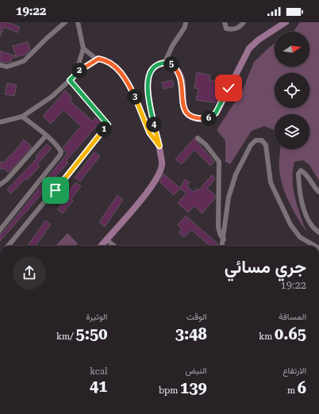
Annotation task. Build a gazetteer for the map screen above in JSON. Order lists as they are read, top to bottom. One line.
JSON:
{"north":"right","page":{"status":"19:22","pins":["5","2","3","6","4","1"],"heading":["جري مسائي","19:22"],"stats":[["المسافة","0.65 km"],["الوقت","3:48"],["الوتيرة","5:50 /km"],["الارتفاع","6 m"],["النبض","139 bpm"],["kcal","41"]]}}
